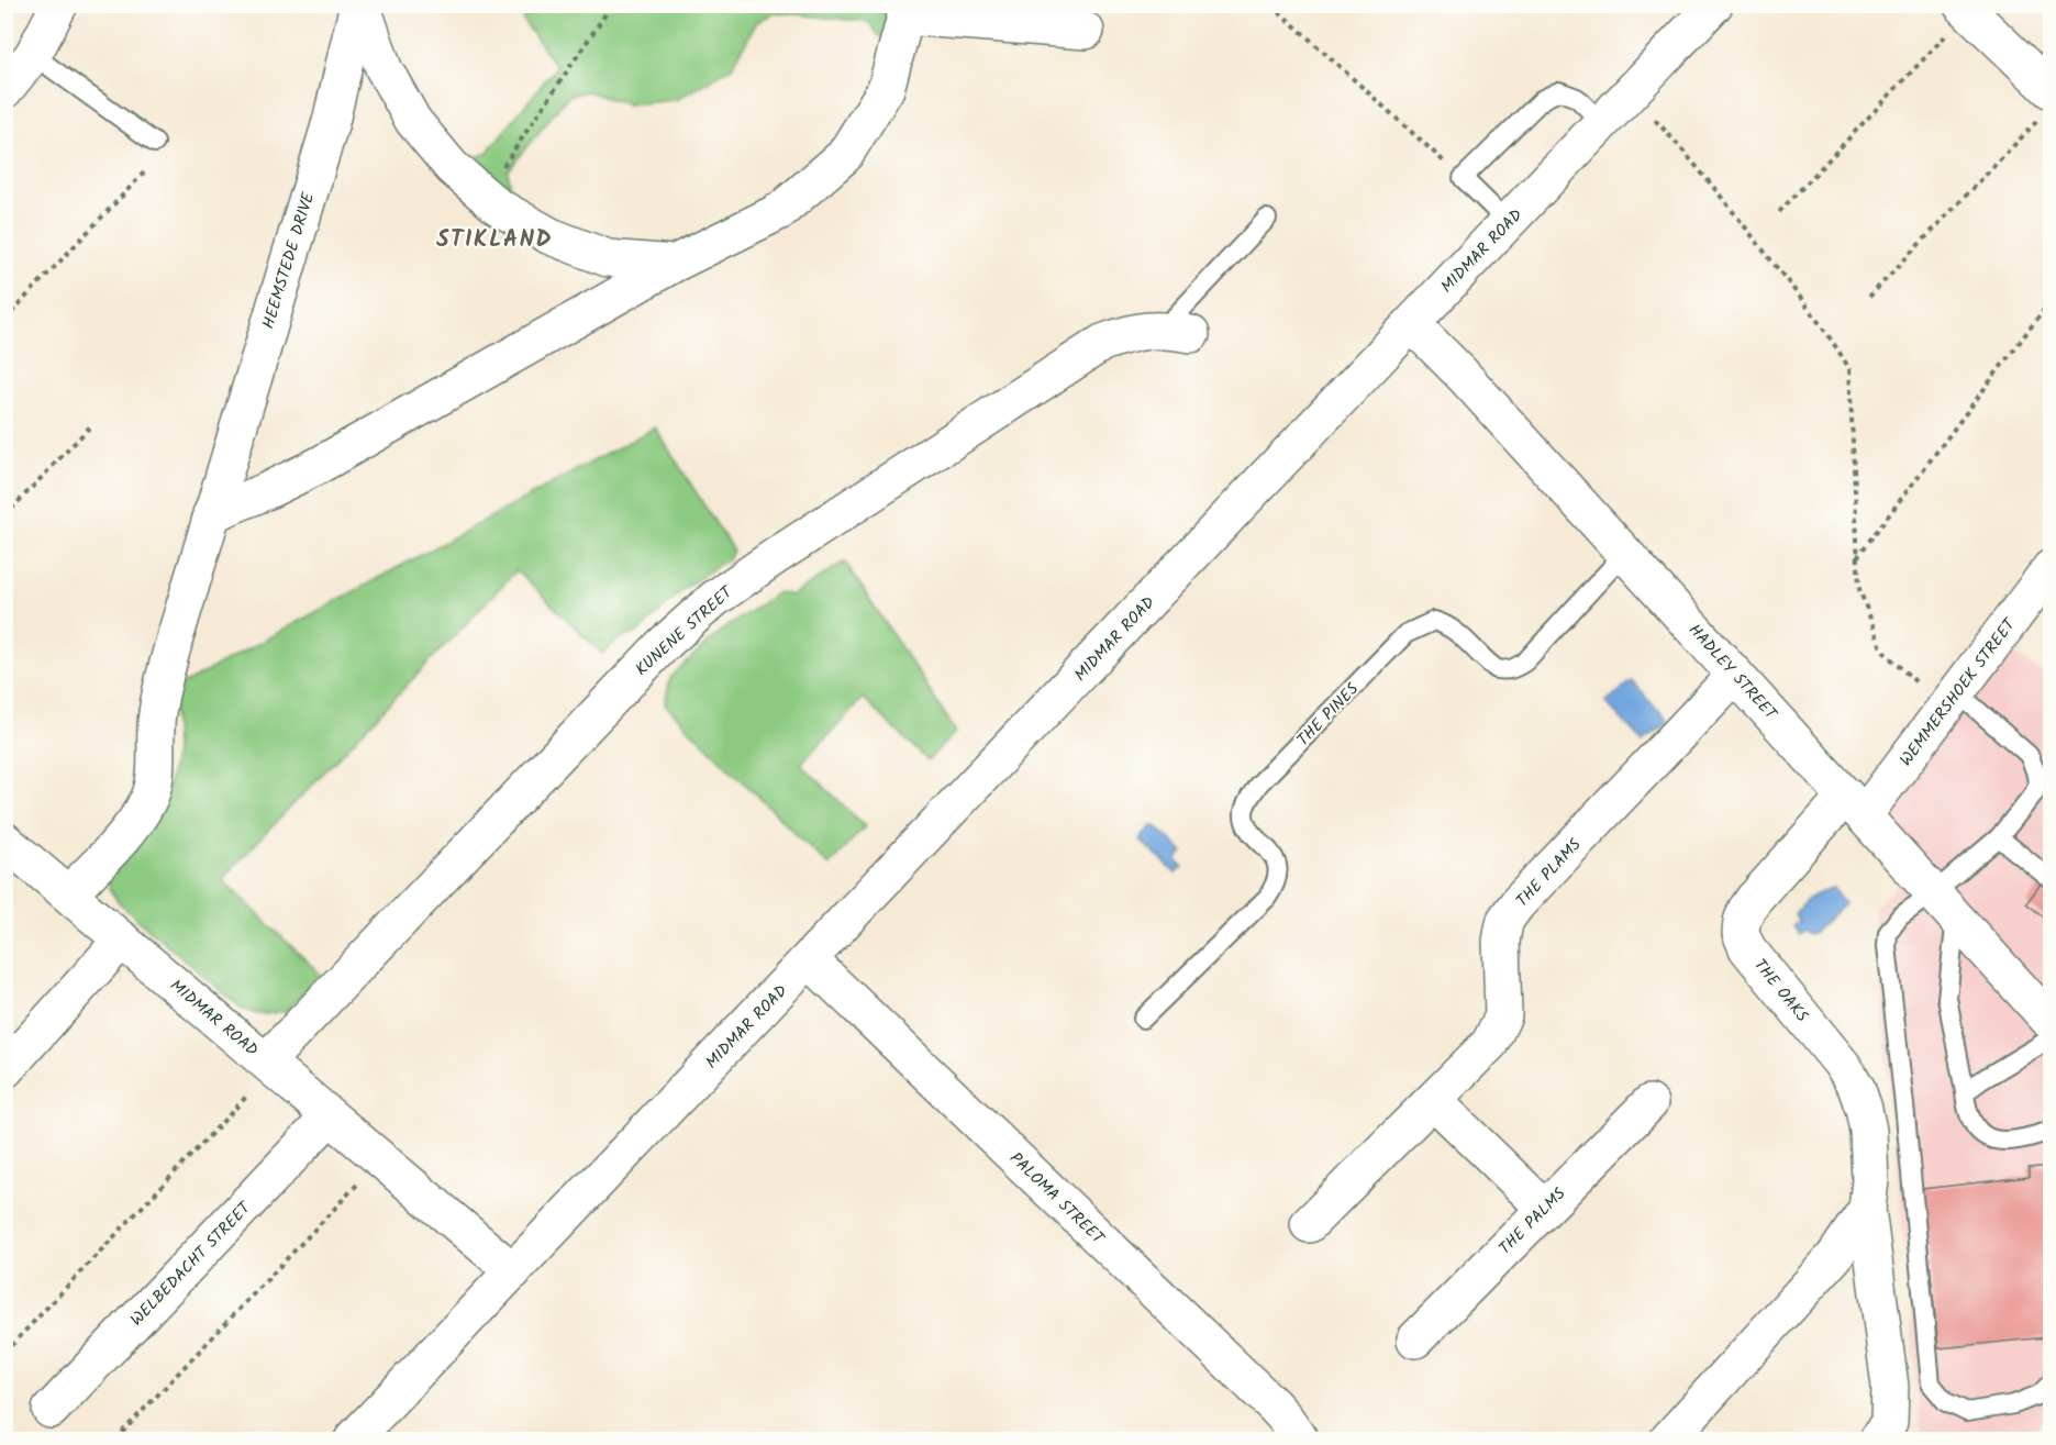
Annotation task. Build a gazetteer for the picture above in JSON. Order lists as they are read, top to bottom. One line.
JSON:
{"streets":{"street":["MIDMAR ROAD","HEEMSTEDE DRIVE","KUNENE STREET","HADLEY STREET","WEMMERSHOEK STREET","THE PLAMS","THE OAKS","PALOMA STREET","THE PALMS","WELBEDACHT STREET"],"lane":["THE PINES"]},"crossings":[["MIDMAR ROAD","HEEMSTEDE DRIVE"],["MIDMAR ROAD","KUNENE STREET"],["MIDMAR ROAD","HADLEY STREET"],["MIDMAR ROAD","PALOMA STREET"],["MIDMAR ROAD","WELBEDACHT STREET"],["HADLEY STREET","WEMMERSHOEK STREET"],["HADLEY STREET","THE PINES"],["HADLEY STREET","THE PLAMS"],["HADLEY STREET","THE OAKS"],["WEMMERSHOEK STREET","THE OAKS"]],"districts":["STIKLAND"]}
